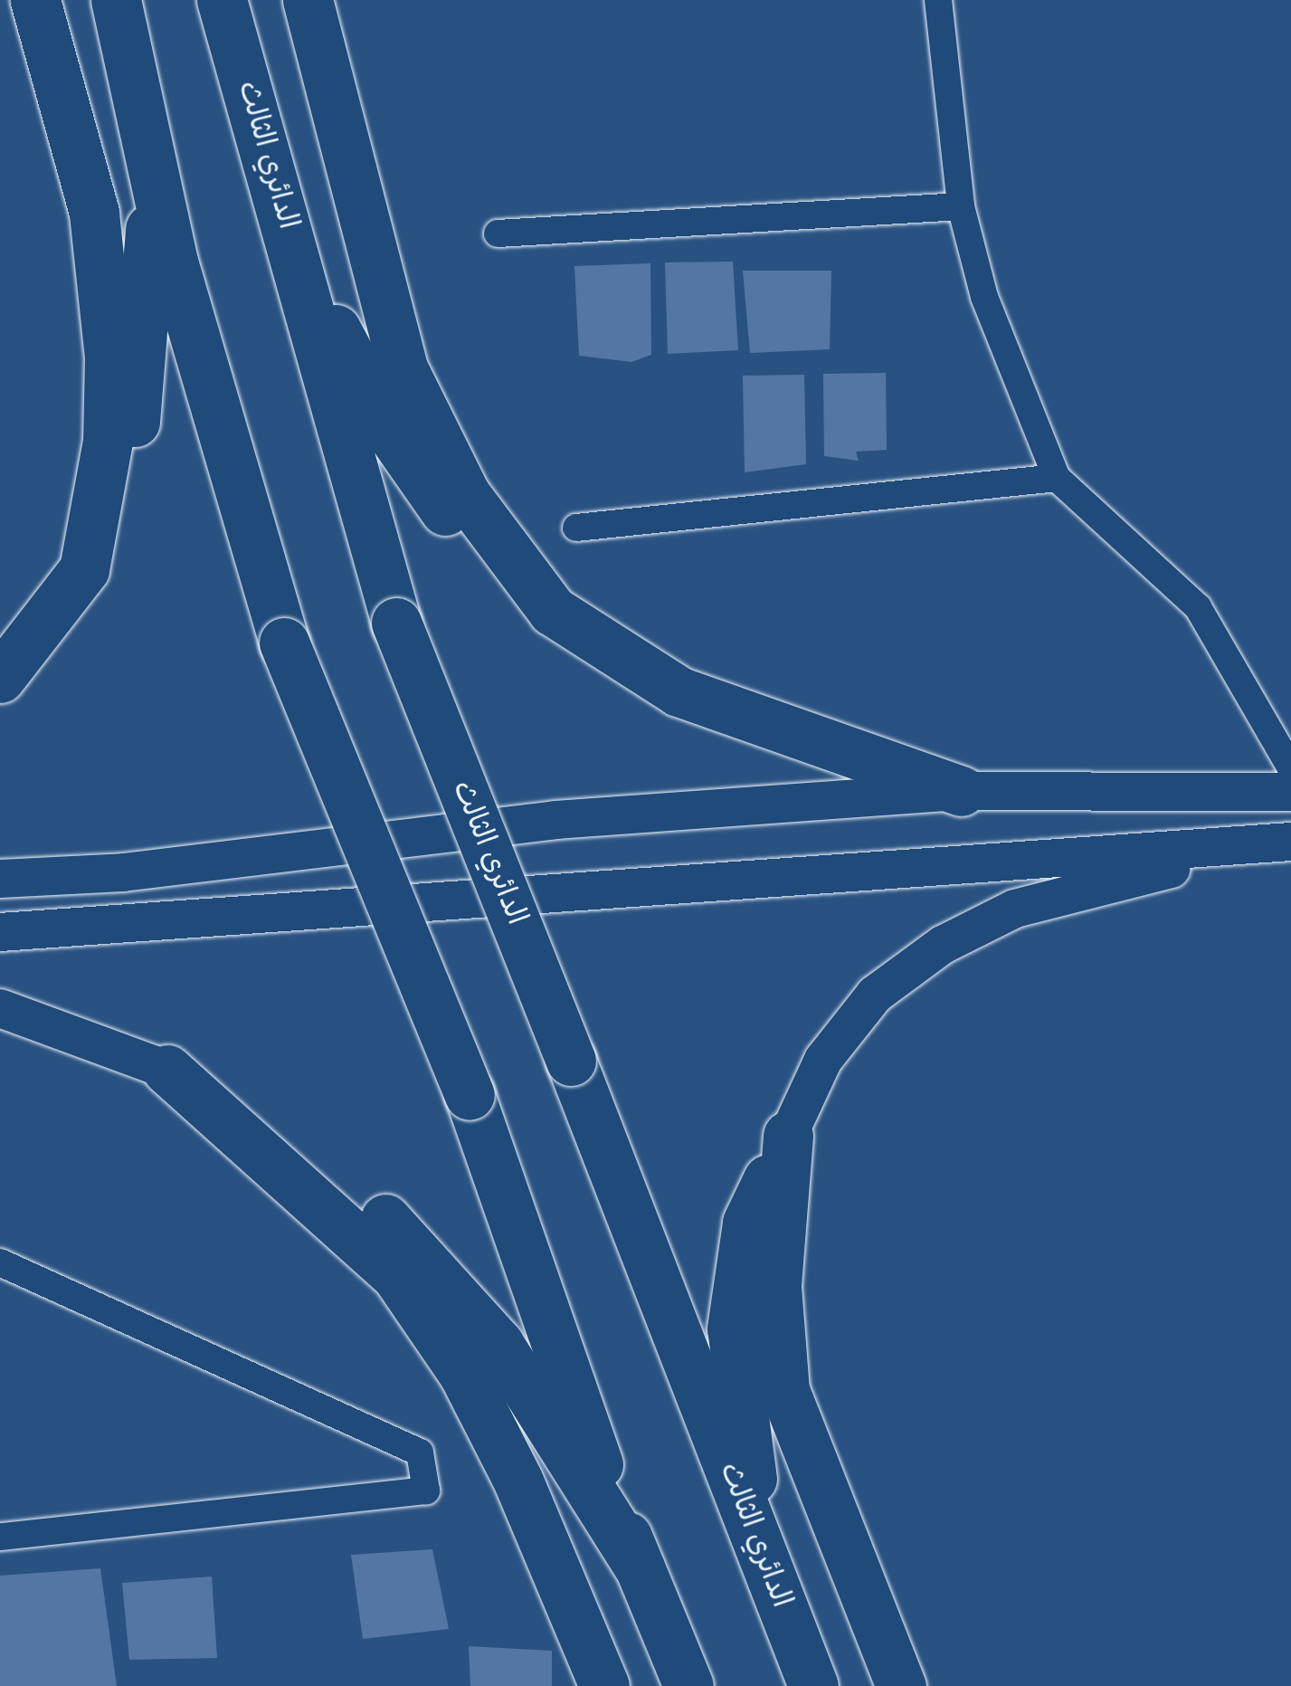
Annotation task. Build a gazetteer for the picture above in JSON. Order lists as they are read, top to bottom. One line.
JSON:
{"streets":{"highway":["الدائري الثالث"]}}
